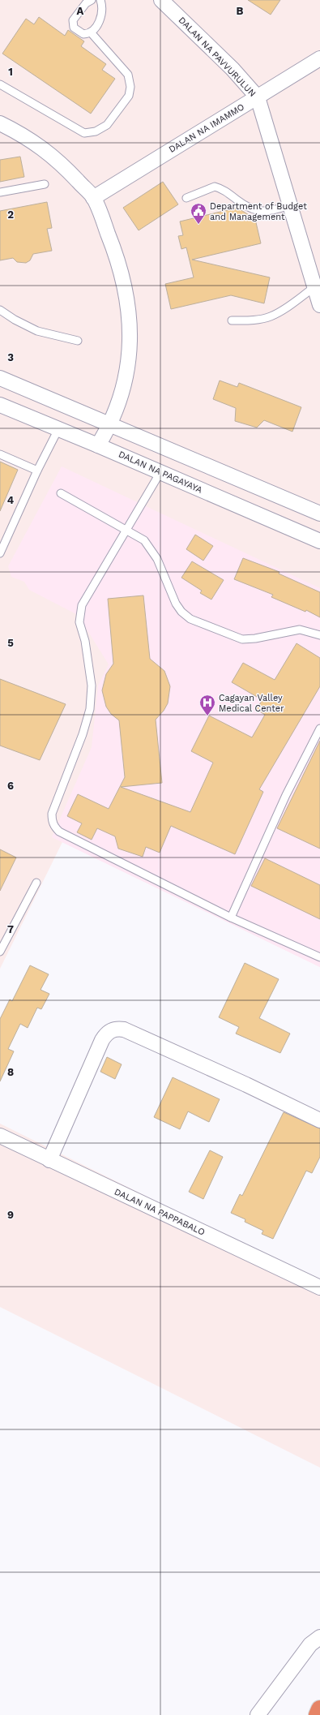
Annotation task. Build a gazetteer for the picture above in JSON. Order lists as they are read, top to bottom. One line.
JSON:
{"streets":{"street":["DALAN NA PAVVURULUN","DALAN NA IMAMMO","DALAN NA PAGAYAYA","DALAN NA PAPPABALO"]},"crossings":[["DALAN NA PAVVURULUN","DALAN NA IMAMMO"]],"places":{"public building":["Department of Budget and Management"],"hospital":["Cagayan Valley Medical Center"]},"grid":{"columns":["A","B"],"rows":["1","2","3","4","5","6","7","8","9"]}}
